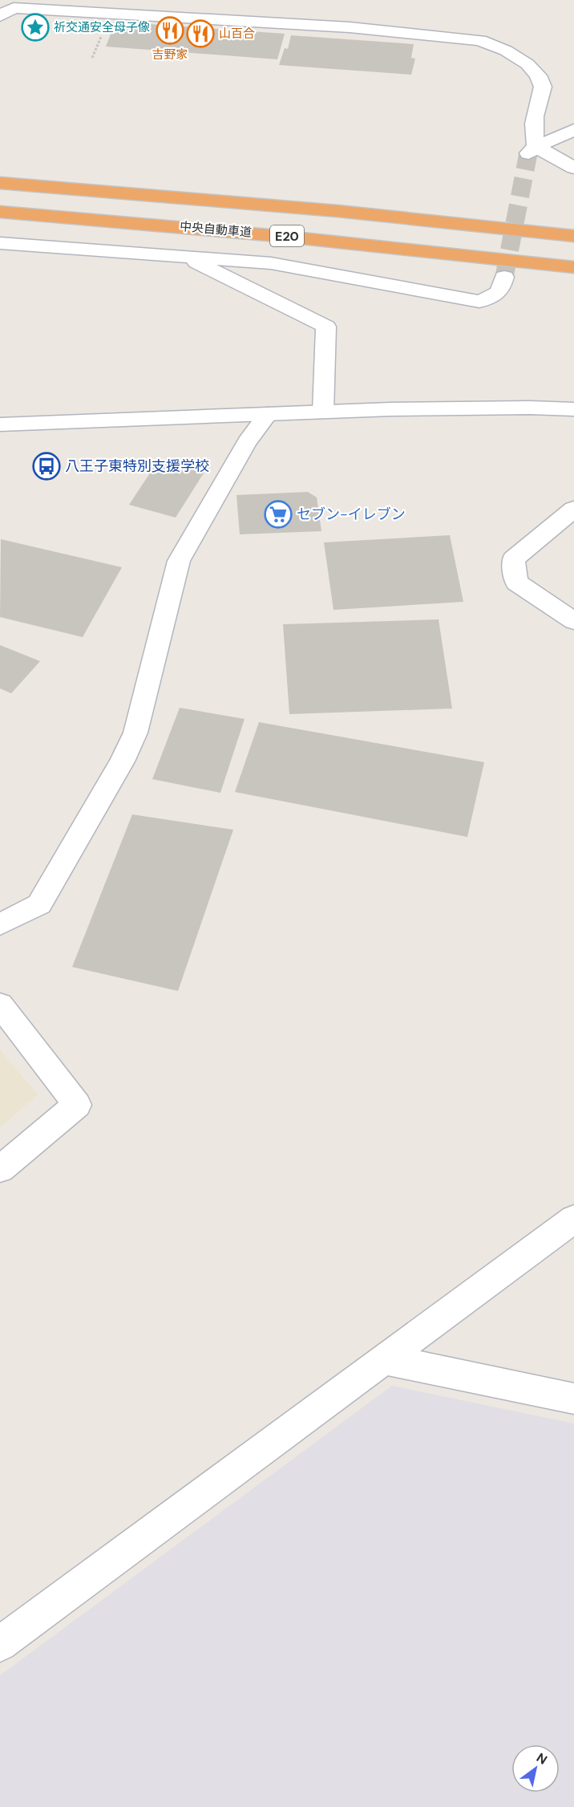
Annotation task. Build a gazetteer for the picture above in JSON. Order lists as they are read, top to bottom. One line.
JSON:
{"streets":{"highway":["中央自動車道","E20"]},"places":{"place":["祈交通安全母子像"],"restaurant":["吉野家","山百合"],"bus stop":["八王子東特別支援学校"],"supermarket":["セブン-イレブン"]},"north":"top right"}
